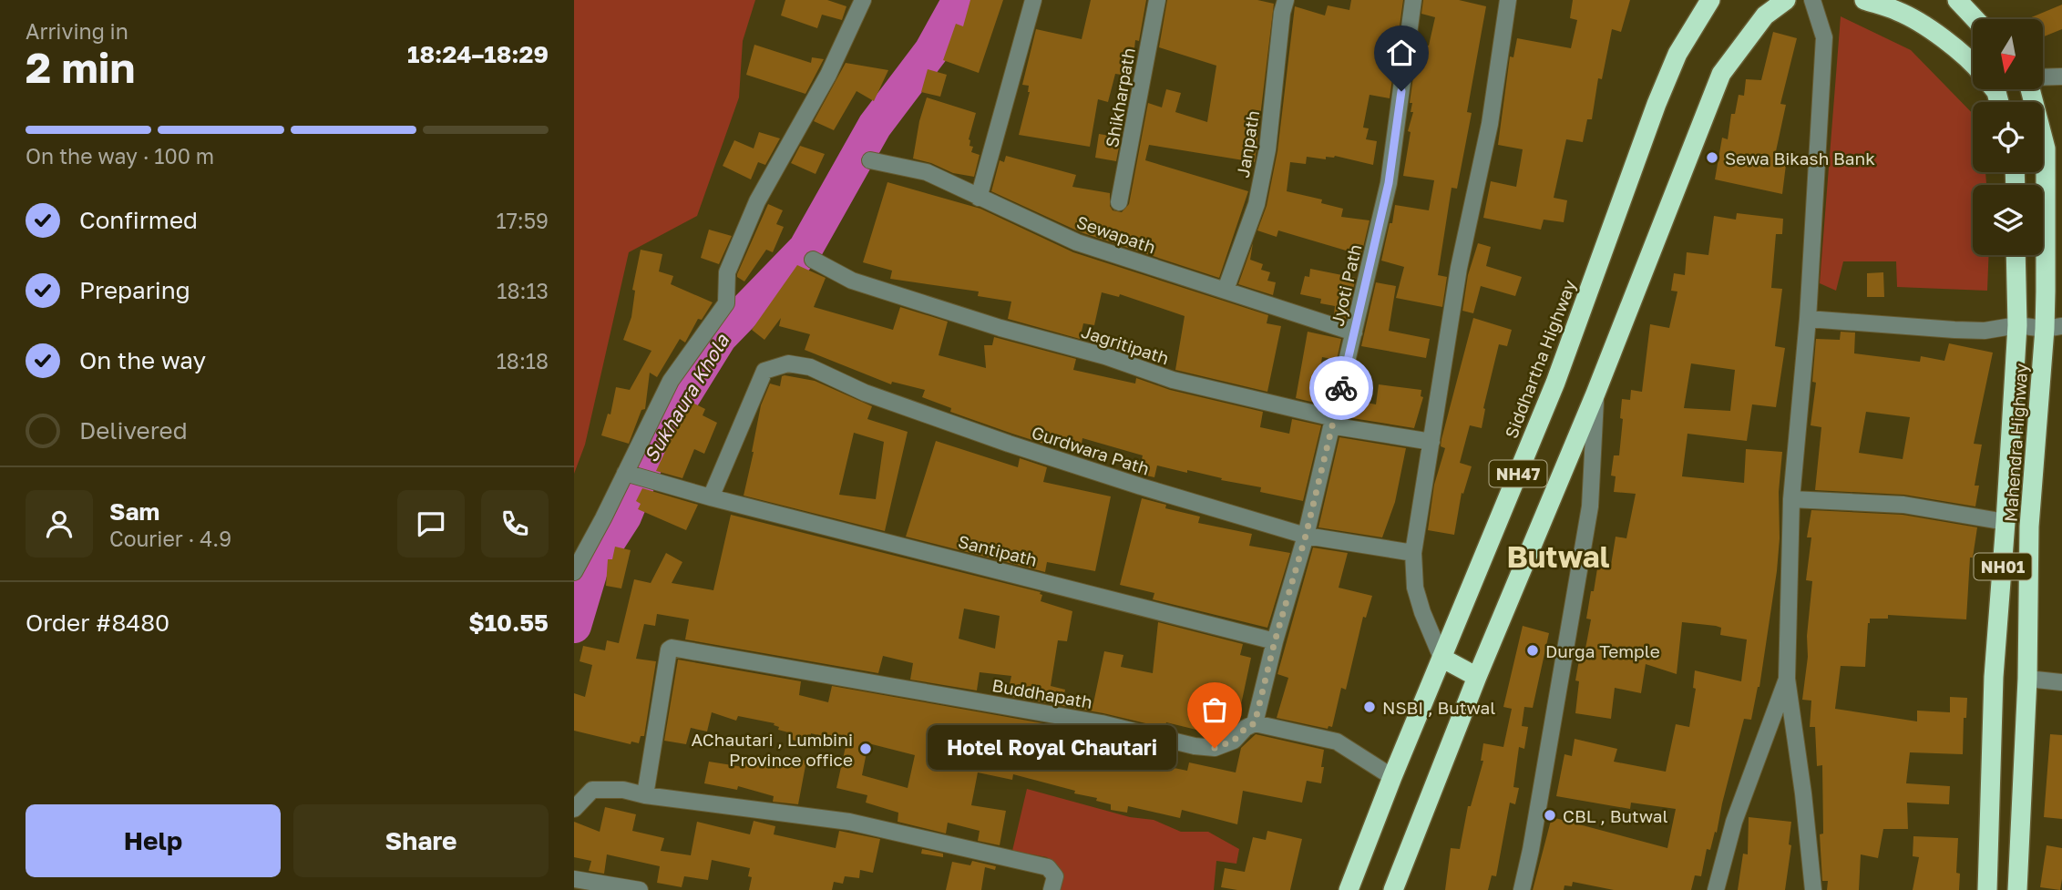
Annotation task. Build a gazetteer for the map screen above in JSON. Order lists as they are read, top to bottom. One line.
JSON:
{"streets":{"highway":["Siddhartha Highway","Mahendra Highway","NH47","NH01"],"street":["Shikharpath","Janpath","Sewapath","Jyoti Path","Jagritipath","Gurdwara Path","Santipath","Buddhapath"]},"crossings":[["Janpath","Sewapath"],["Sewapath","Jyoti Path"],["Jyoti Path","Jagritipath"],["Jyoti Path","Gurdwara Path"],["Jyoti Path","Santipath"],["Jyoti Path","Buddhapath"],["Siddhartha Highway","NH47"],["Gurdwara Path","Santipath"]],"districts":["Butwal"],"water":["Sukhaura Khola"],"places":["Sewa Bikash Bank","Durga Temple","NSBI , Butwal","Hotel Royal Chautari","AChautari , Lumbini Province office","CBL , Butwal"],"north":"bottom","page":{"heading":["2 min","Arriving in","18:24–18:29"],"panel":["Sam","Courier · 4.9","Order #8480","$10.55"],"bar":"On the way · 100 m","list":[["Confirmed","17:59"],["Preparing","18:13"],["On the way","18:18"],"Delivered"],"bubble":"Hotel Royal Chautari","buttons":["Help","Share"]}}
